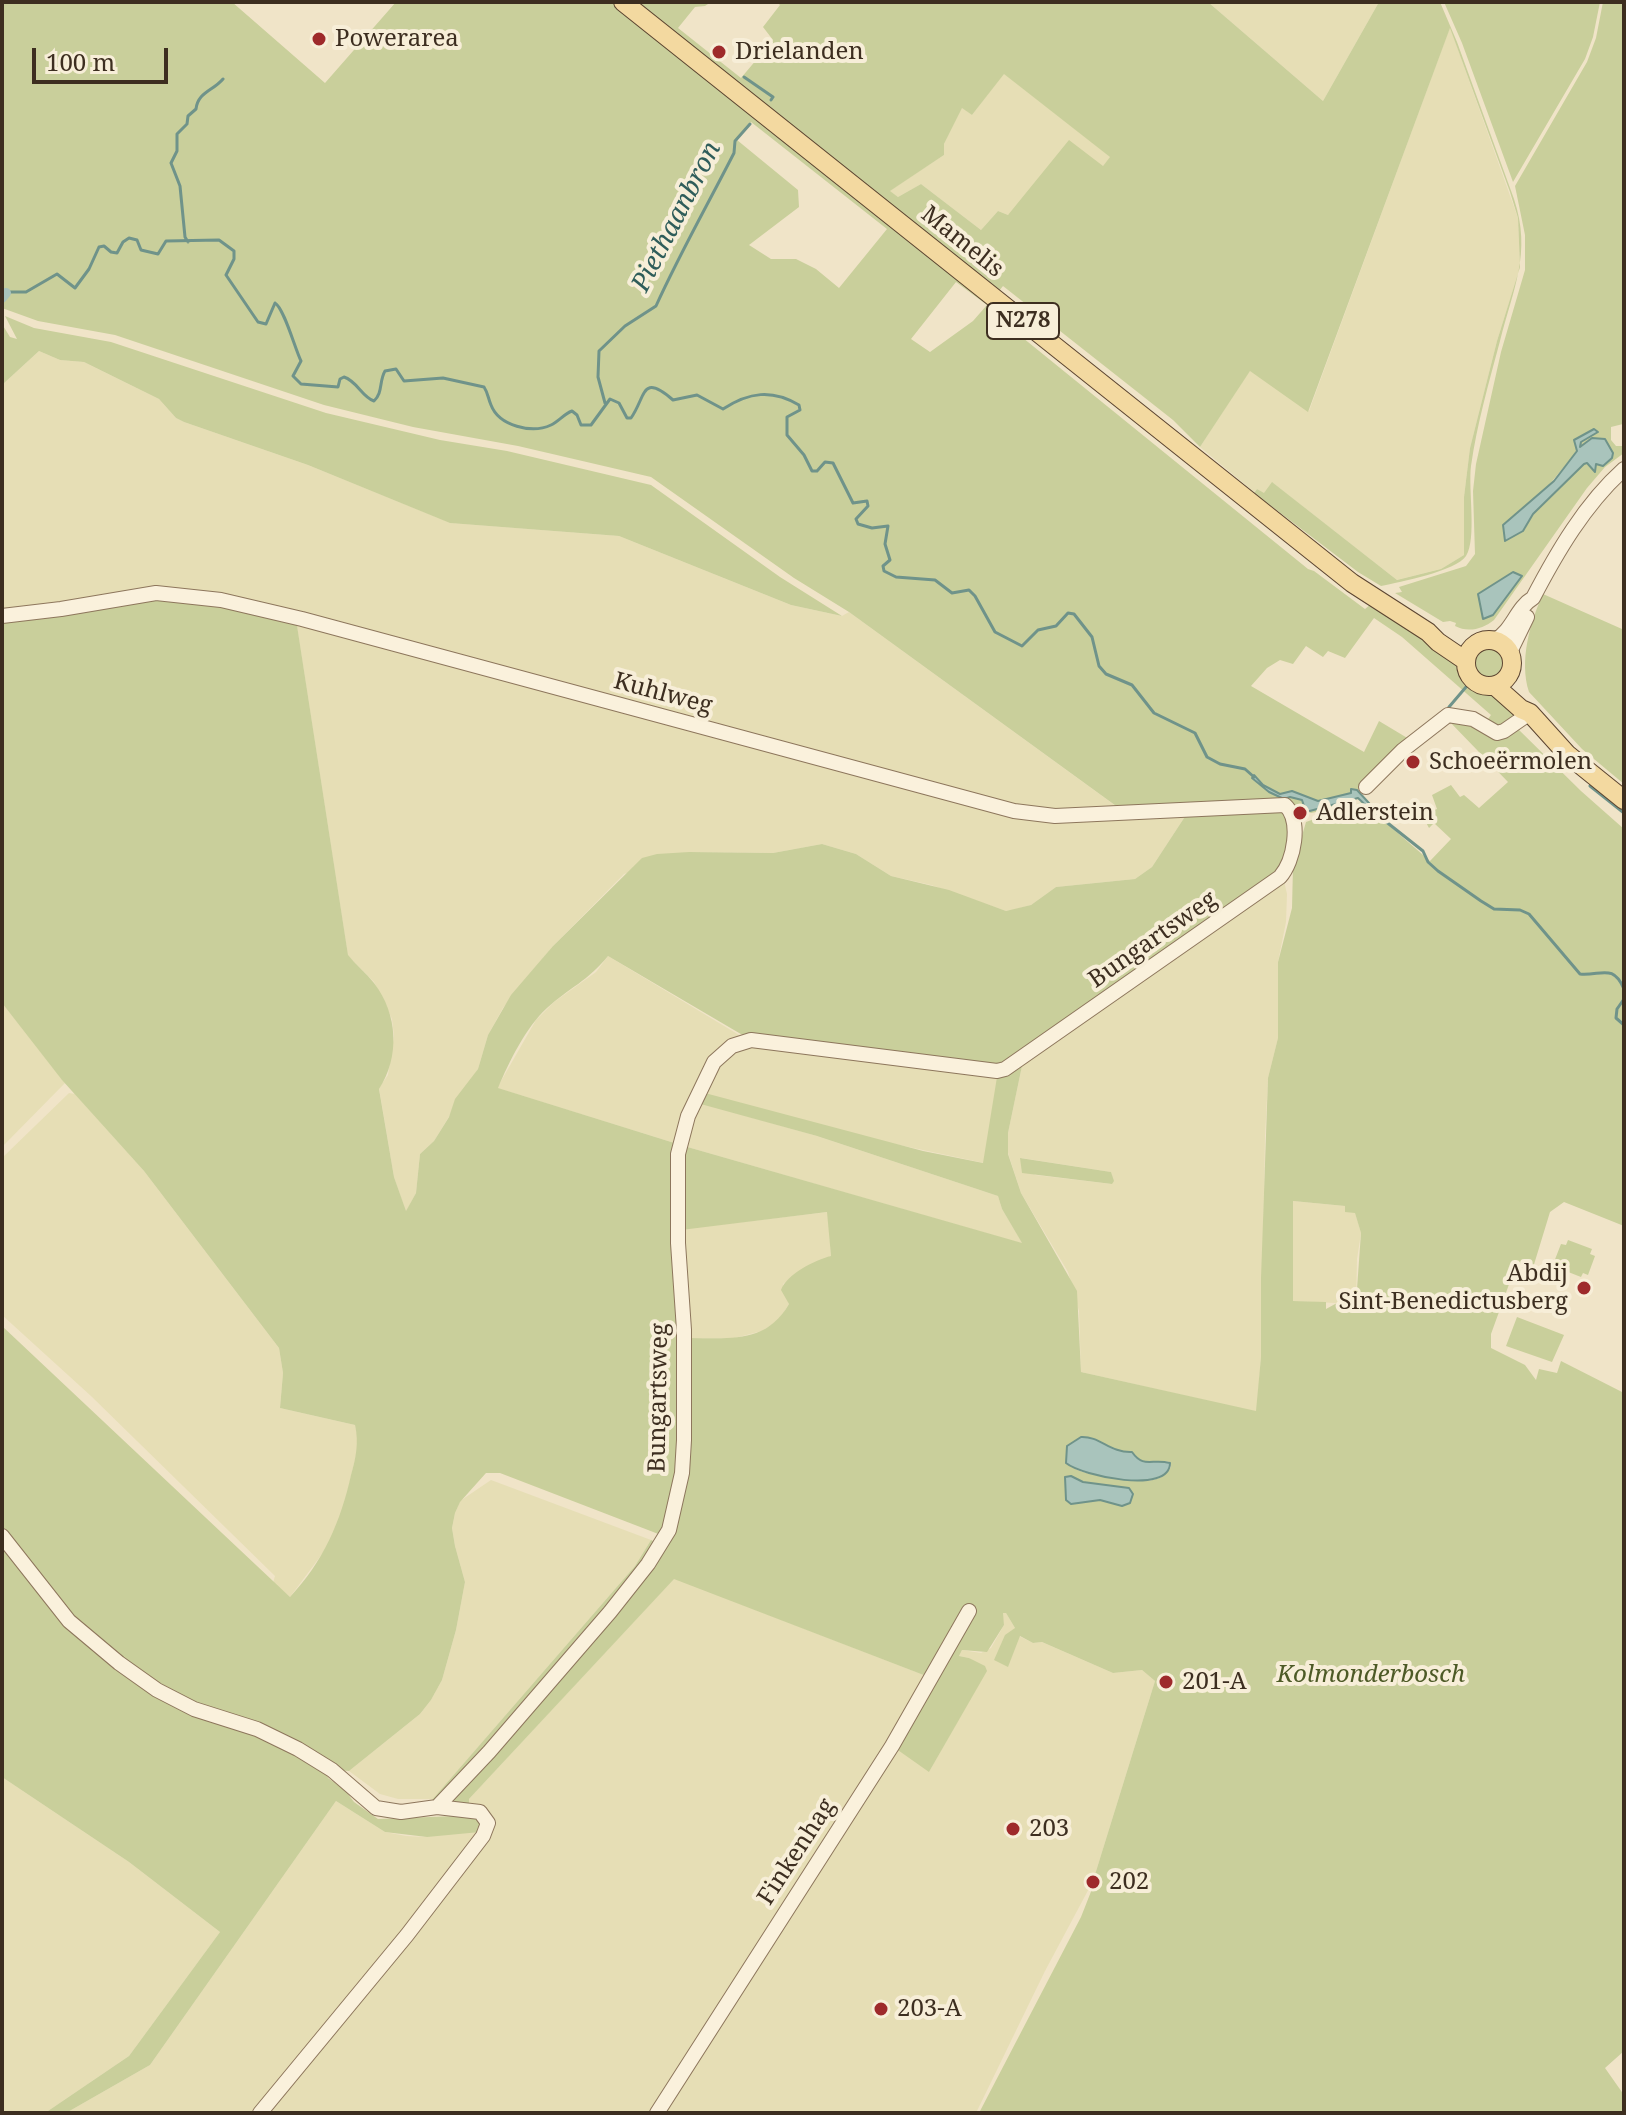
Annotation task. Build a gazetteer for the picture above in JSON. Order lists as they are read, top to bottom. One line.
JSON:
{"streets":{"main road":["Mamelis","N278"],"street":["Kuhlweg","Bungartsweg","Finkenhag"]},"crossings":[["Mamelis","N278"],["Kuhlweg","Bungartsweg"]],"water":["Piethaanbron"],"parks":["Kolmonderbosch"],"places":["Powerarea","Drielanden","Schoeërmolen","Adlerstein","Abdij Sint-Benedictusberg","201-A","203","202","203-A"],"scale_bar":"100 m"}
